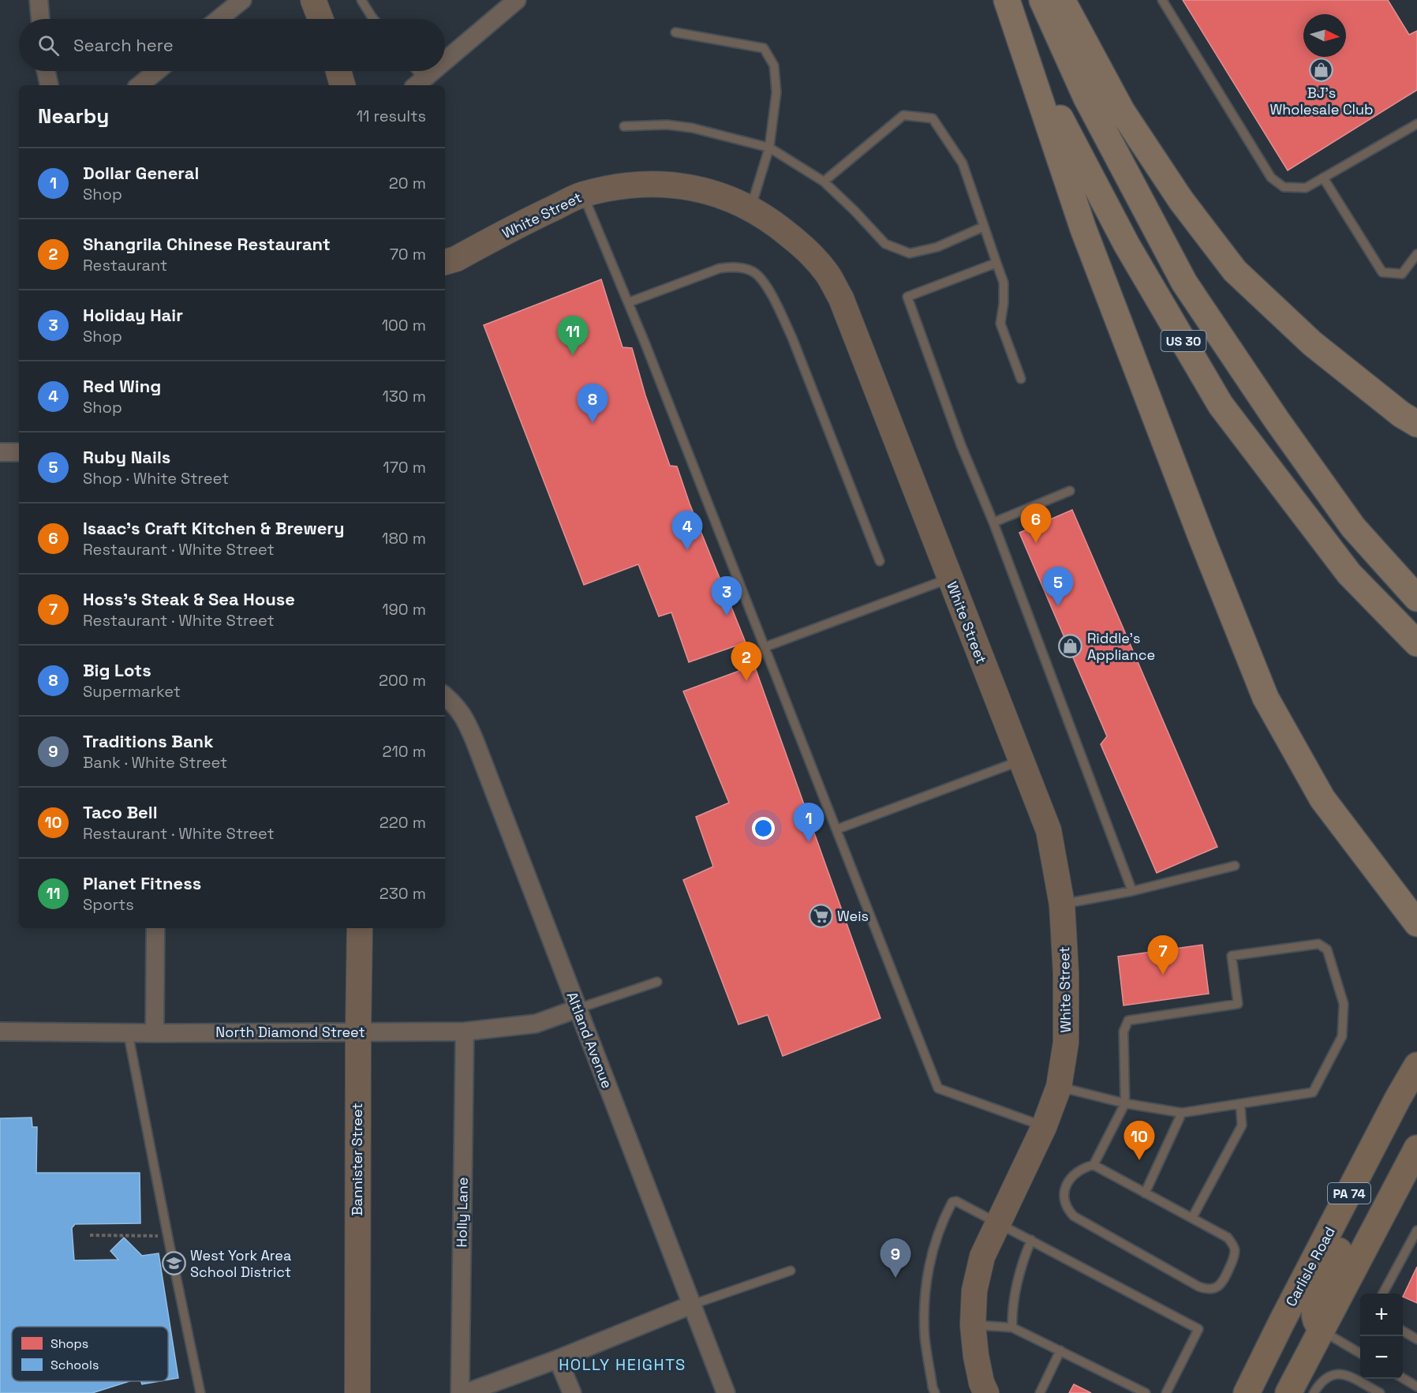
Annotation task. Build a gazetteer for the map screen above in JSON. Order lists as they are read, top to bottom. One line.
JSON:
{"streets":{"highway":["US 30"],"main road":["PA 74","Carlisle Road"],"street":["White Street","North Diamond Street","Altland Avenue","Bannister Street","Holly Lane"]},"crossings":[["North Diamond Street","Altland Avenue"],["North Diamond Street","Bannister Street"],["North Diamond Street","Holly Lane"]],"districts":["HOLLY HEIGHTS"],"places":{"shop":["BJ's Wholesale Club","Riddle's Appliance"],"supermarket":["Weis"],"school or university":["West York Area School District"]},"legend":["Shops","Schools"],"north":"right","page":{"search":"Search here","heading":["Nearby","11 results"],"list":[{"mark":"1","name":"Dollar General","note":"Shop","value":"20 m"},{"mark":"2","name":"Shangrila Chinese Restaurant","note":"Restaurant","value":"70 m"},{"mark":"3","name":"Holiday Hair","note":"Shop","value":"100 m"},{"mark":"4","name":"Red Wing","note":"Shop","value":"130 m"},{"mark":"5","name":"Ruby Nails","note":"Shop · White Street","value":"170 m"},{"mark":"6","name":"Isaac's Craft Kitchen & Brewery","note":"Restaurant · White Street","value":"180 m"},{"mark":"7","name":"Hoss's Steak & Sea House","note":"Restaurant · White Street","value":"190 m"},{"mark":"8","name":"Big Lots","note":"Supermarket","value":"200 m"},{"mark":"9","name":"Traditions Bank","note":"Bank · White Street","value":"210 m"},{"mark":"10","name":"Taco Bell","note":"Restaurant · White Street","value":"220 m"},{"mark":"11","name":"Planet Fitness","note":"Sports","value":"230 m"}],"pins":["11","8","6","4","5","3","2","1","7","10","9"],"map_buttons":["+","−"]}}
